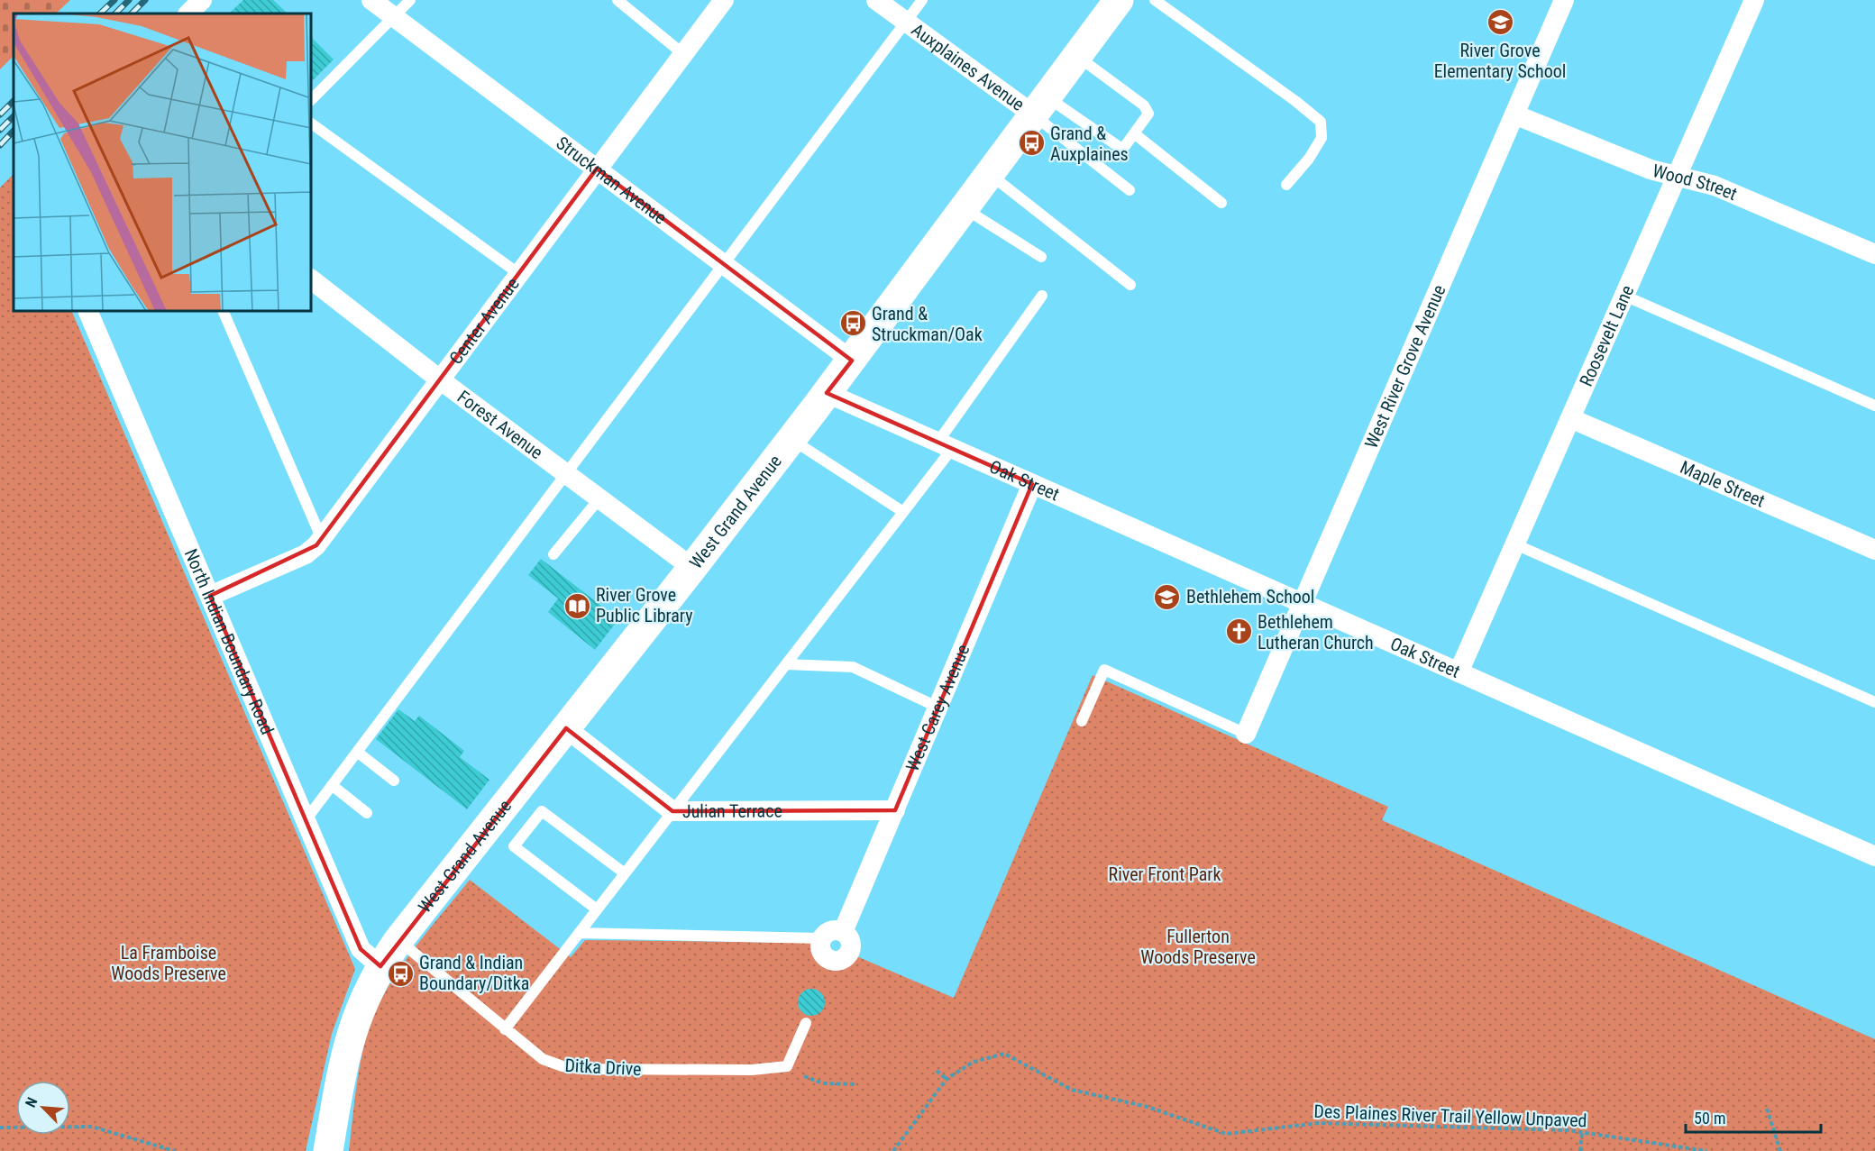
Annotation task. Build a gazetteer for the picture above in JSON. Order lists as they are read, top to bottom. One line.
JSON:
{"streets":{"main road":["West Grand Avenue"],"street":["Auxplaines Avenue","Struckman Avenue","Wood Street","Center Avenue","Roosevelt Lane","West River Grove Avenue","Forest Avenue","Oak Street","Maple Street","North Indian Boundary Road","West Carey Avenue","Julian Terrace"],"lane":["Ditka Drive"],"path":["Des Plaines River Trail Yellow Unpaved"]},"crossings":[["Auxplaines Avenue","West Grand Avenue"],["Struckman Avenue","Center Avenue"],["Struckman Avenue","West Grand Avenue"],["Wood Street","Roosevelt Lane"],["Wood Street","West River Grove Avenue"],["Center Avenue","Forest Avenue"],["Center Avenue","North Indian Boundary Road"],["Roosevelt Lane","Oak Street"],["Roosevelt Lane","Maple Street"],["West River Grove Avenue","Oak Street"],["Forest Avenue","West Grand Avenue"],["Oak Street","West Grand Avenue"],["Oak Street","West Carey Avenue"],["West Grand Avenue","North Indian Boundary Road"],["West Grand Avenue","Julian Terrace"],["West Grand Avenue","Ditka Drive"],["West Carey Avenue","Julian Terrace"]],"parks":["River Front Park","Fullerton Woods Preserve","La Framboise Woods Preserve"],"places":{"school or university":["River Grove Elementary School","Bethlehem School"],"bus stop":["Grand & Auxplaines","Grand & Struckman/Oak","Grand & Indian Boundary/Ditka"],"library":["River Grove Public Library"],"church":["Bethlehem Lutheran Church"]},"scale_bar":"50 m","north":"top left"}
